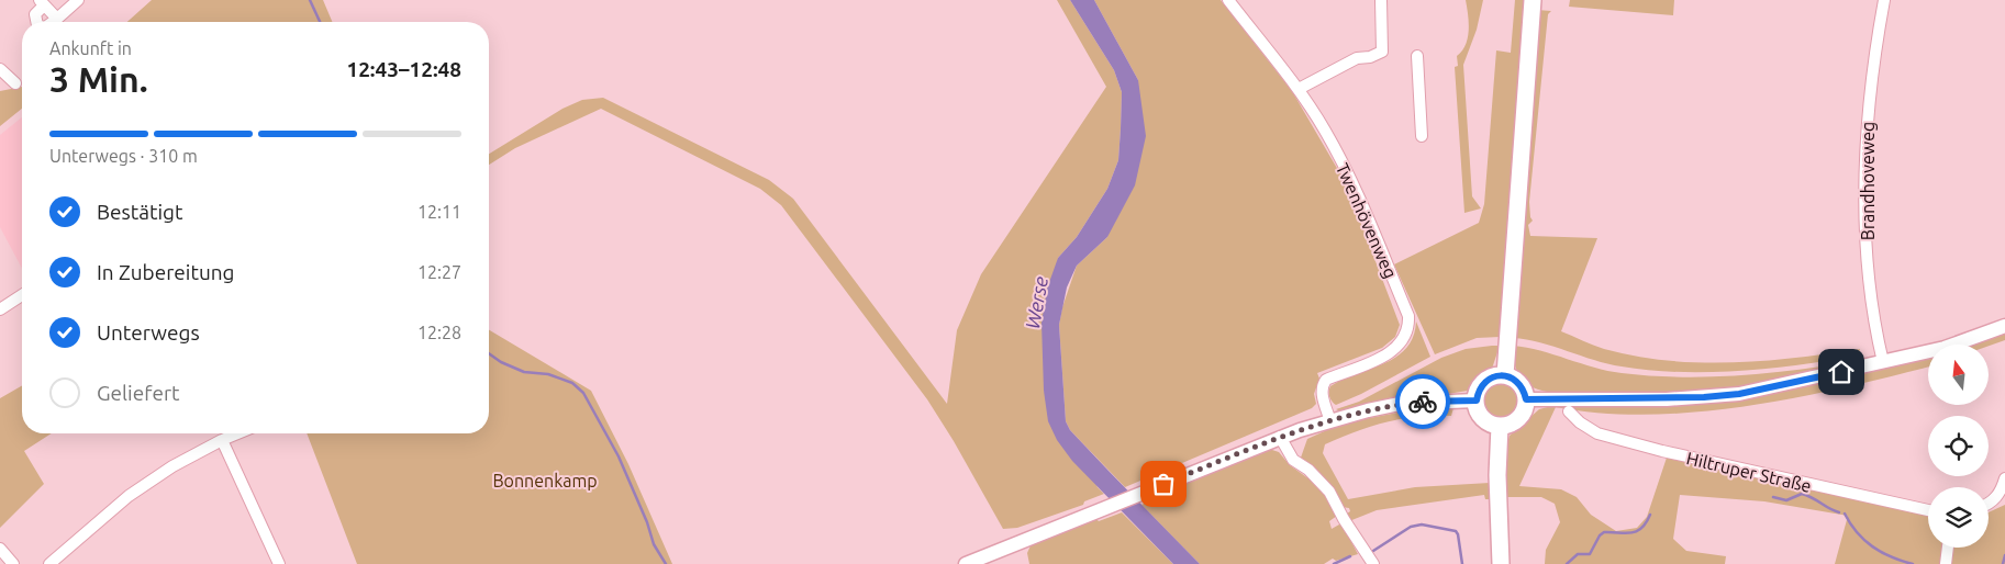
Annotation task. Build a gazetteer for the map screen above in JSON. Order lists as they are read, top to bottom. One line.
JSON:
{"streets":{"street":["Brandhoveweg","Twenhövenweg","Hiltruper Straße"]},"water":["Werse"],"parks":["Bonnenkamp"],"north":"top","page":{"heading":["3 Min.","Ankunft in","12:43–12:48"],"bar":"Unterwegs · 310 m","list":[["Bestätigt","12:11"],["In Zubereitung","12:27"],["Unterwegs","12:28"],"Geliefert"]}}
